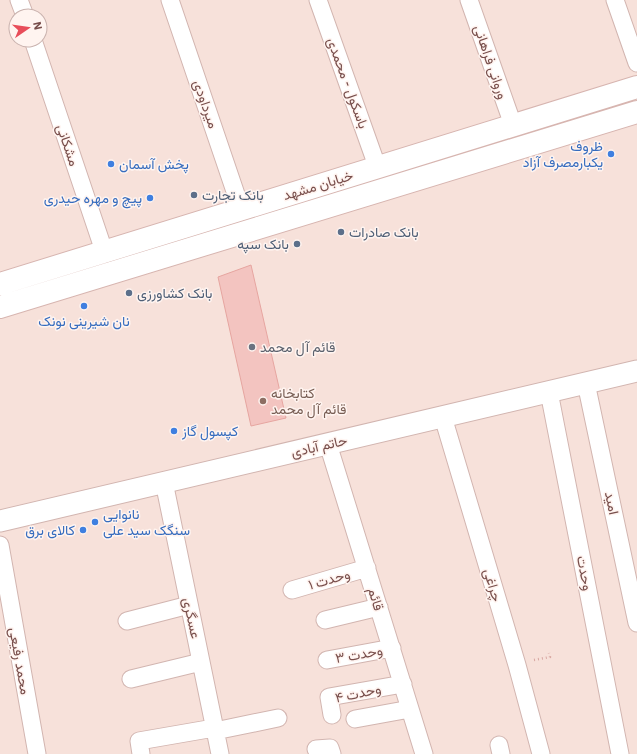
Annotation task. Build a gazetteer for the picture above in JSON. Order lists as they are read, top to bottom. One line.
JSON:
{"streets":{"main road":["خیابان مشهد"],"street":["وروانی فراهانی","باسکول - محمدی","میرداودی","مشکانی","حاتم آبادی","امید","وحدت","وحدت ۱","چراغی","قائم","عسگری","وحدت ۳","محمد رفیعی","وحدت ۴"]},"crossings":[["وروانی فراهانی","خیابان مشهد"],["باسکول - محمدی","خیابان مشهد"],["میرداودی","خیابان مشهد"],["مشکانی","خیابان مشهد"],["حاتم آبادی","امید"],["حاتم آبادی","وحدت"],["حاتم آبادی","چراغی"],["حاتم آبادی","قائم"],["حاتم آبادی","عسگری"],["وحدت ۱","قائم"],["قائم","وحدت ۳"],["قائم","وحدت ۴"]],"places":["ظروف یکبارمصرف آزاد","پخش آسمان","بانک تجارت","پیچ و مهره حیدری","بانک صادرات","بانک سپه","بانک کشاورزی","نان شیرینی نونک","قائم آل محمد","کتابخانه قائم آل محمد","کپسول گاز","نانوایی سنگک سید علی","کالای برق"],"north":"right"}
